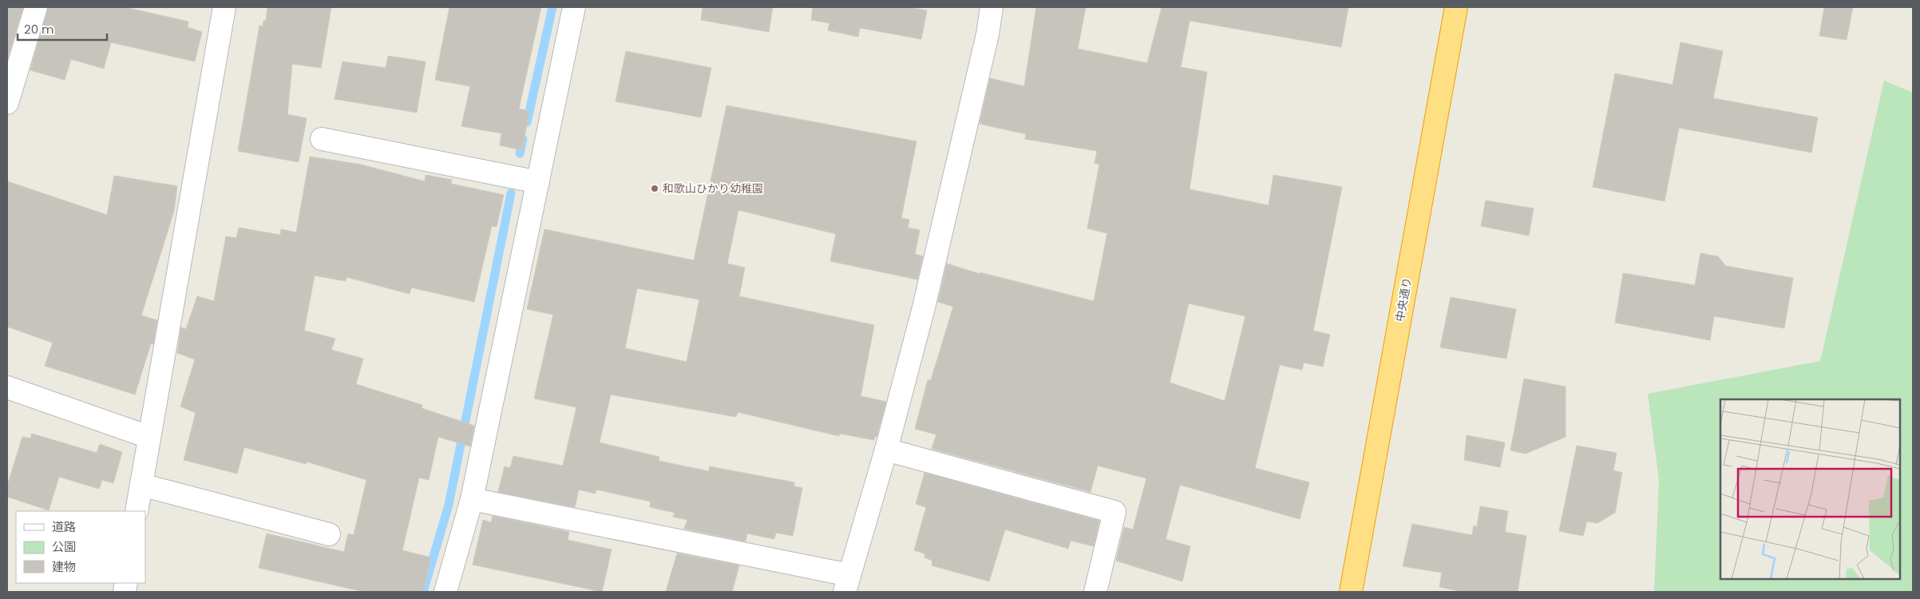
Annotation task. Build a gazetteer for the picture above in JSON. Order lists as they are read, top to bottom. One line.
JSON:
{"streets":{"highway":["中央通り"]},"places":["和歌山ひかり幼稚園"],"legend":["道路","公園","建物"],"scale_bar":"20 m"}
